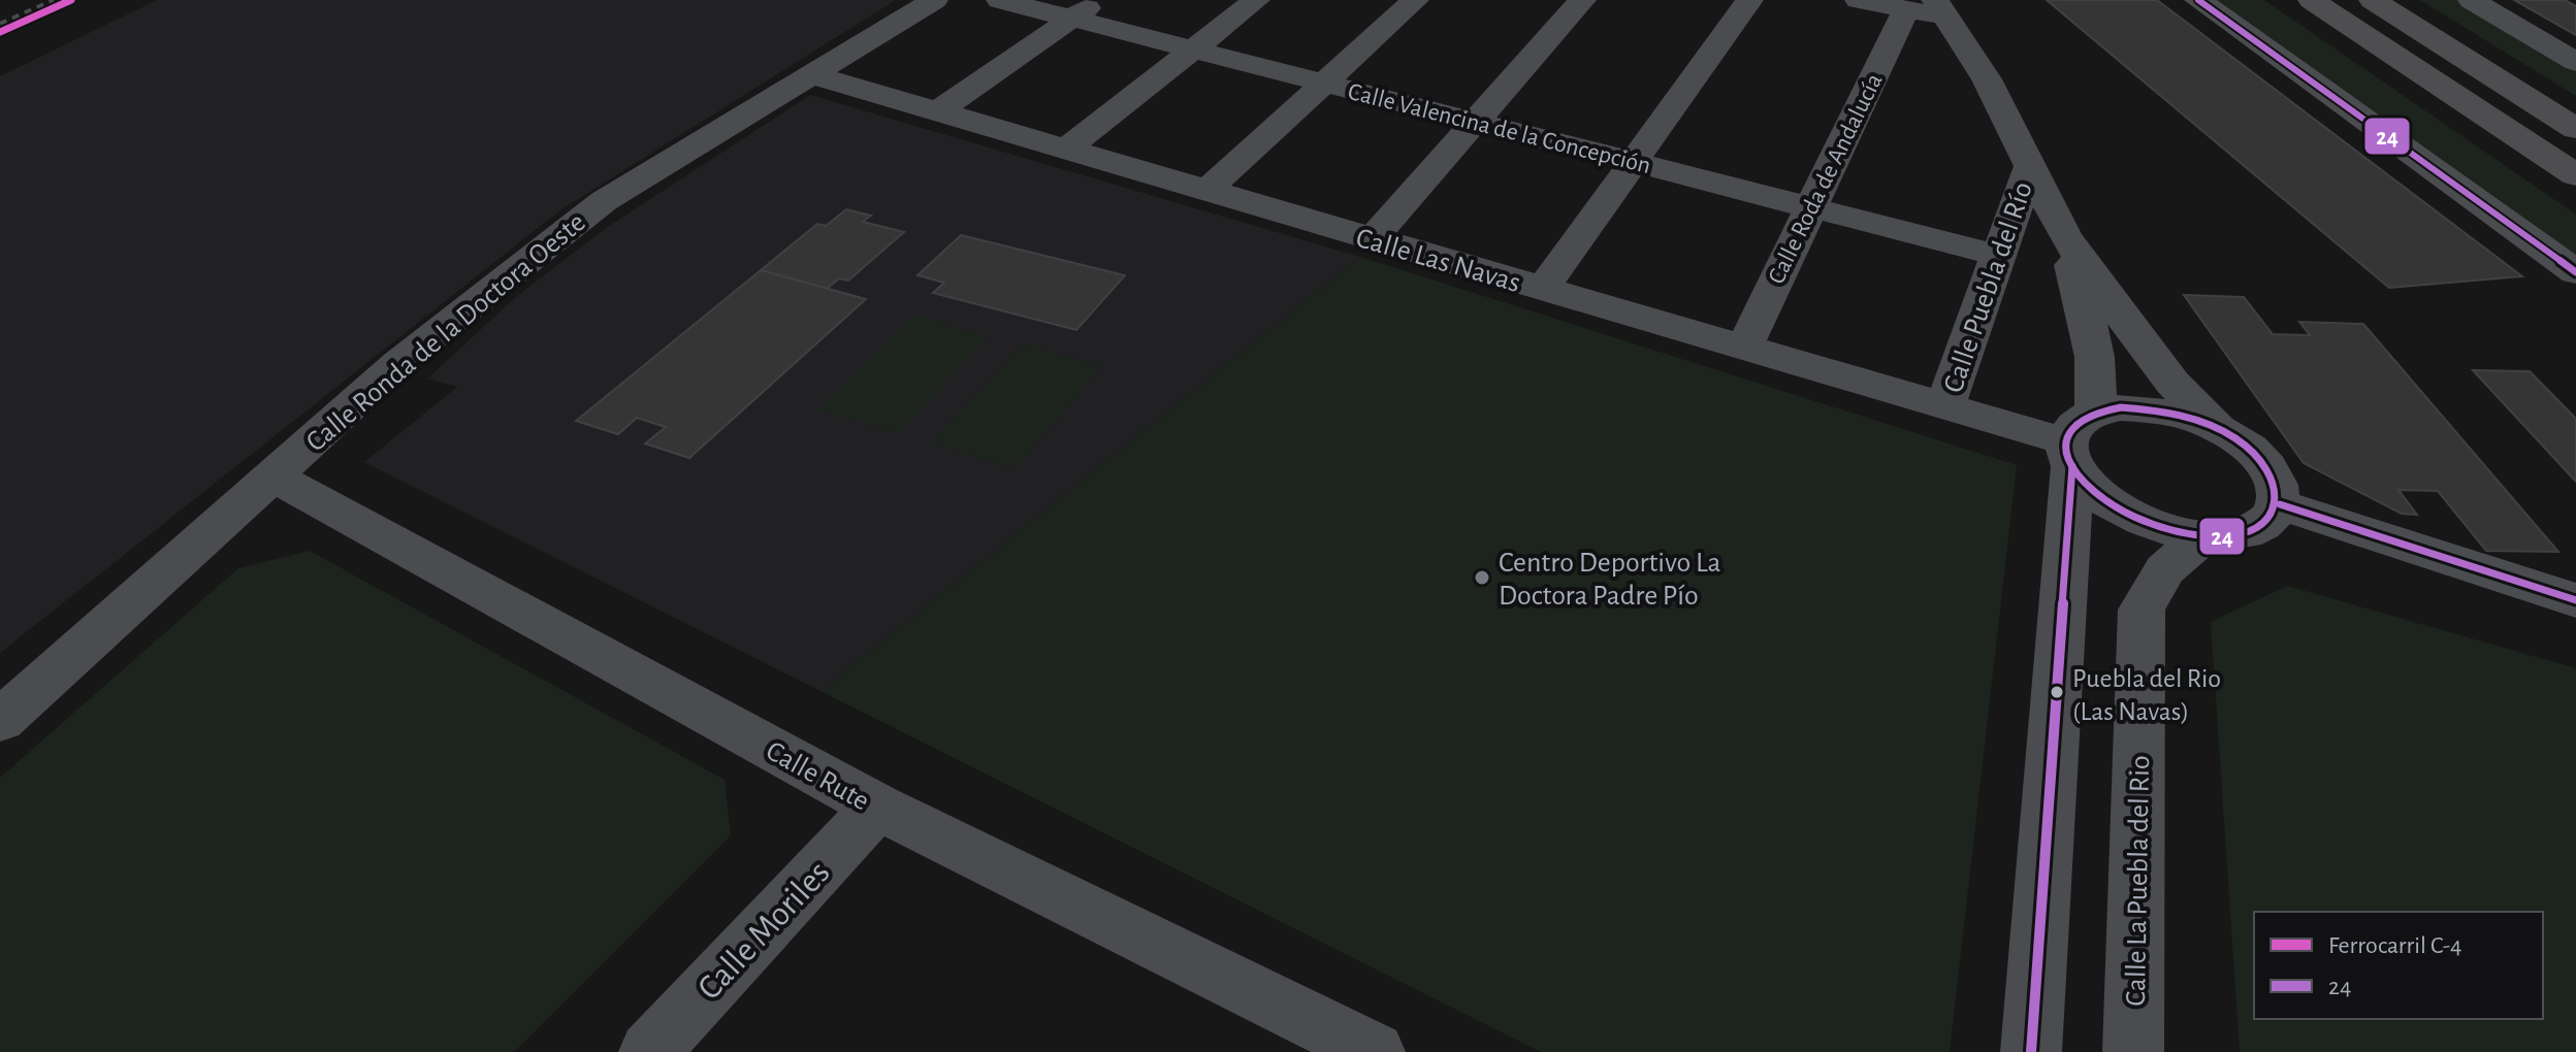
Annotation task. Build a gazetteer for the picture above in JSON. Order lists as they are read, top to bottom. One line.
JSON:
{"streets":{"street":["Calle Valencina de la Concepción","Calle Roda de Andalucía","Calle Las Navas","Calle Puebla del Río","Calle Ronda de la Doctora Oeste","Calle Rute","Calle La Puebla del Rio","Calle Moriles"]},"crossings":[["Calle Valencina de la Concepción","Calle Roda de Andalucía"],["Calle Valencina de la Concepción","Calle Puebla del Río"],["Calle Roda de Andalucía","Calle Las Navas"],["Calle Las Navas","Calle Puebla del Río"],["Calle Las Navas","Calle Ronda de la Doctora Oeste"],["Calle Ronda de la Doctora Oeste","Calle Rute"],["Calle Rute","Calle Moriles"]],"places":["Centro Deportivo La Doctora Padre Pío","Puebla del Rio (Las Navas)"],"lines":["rail line C-4","transit line 24"],"legend":["Ferrocarril C-4","24"]}
